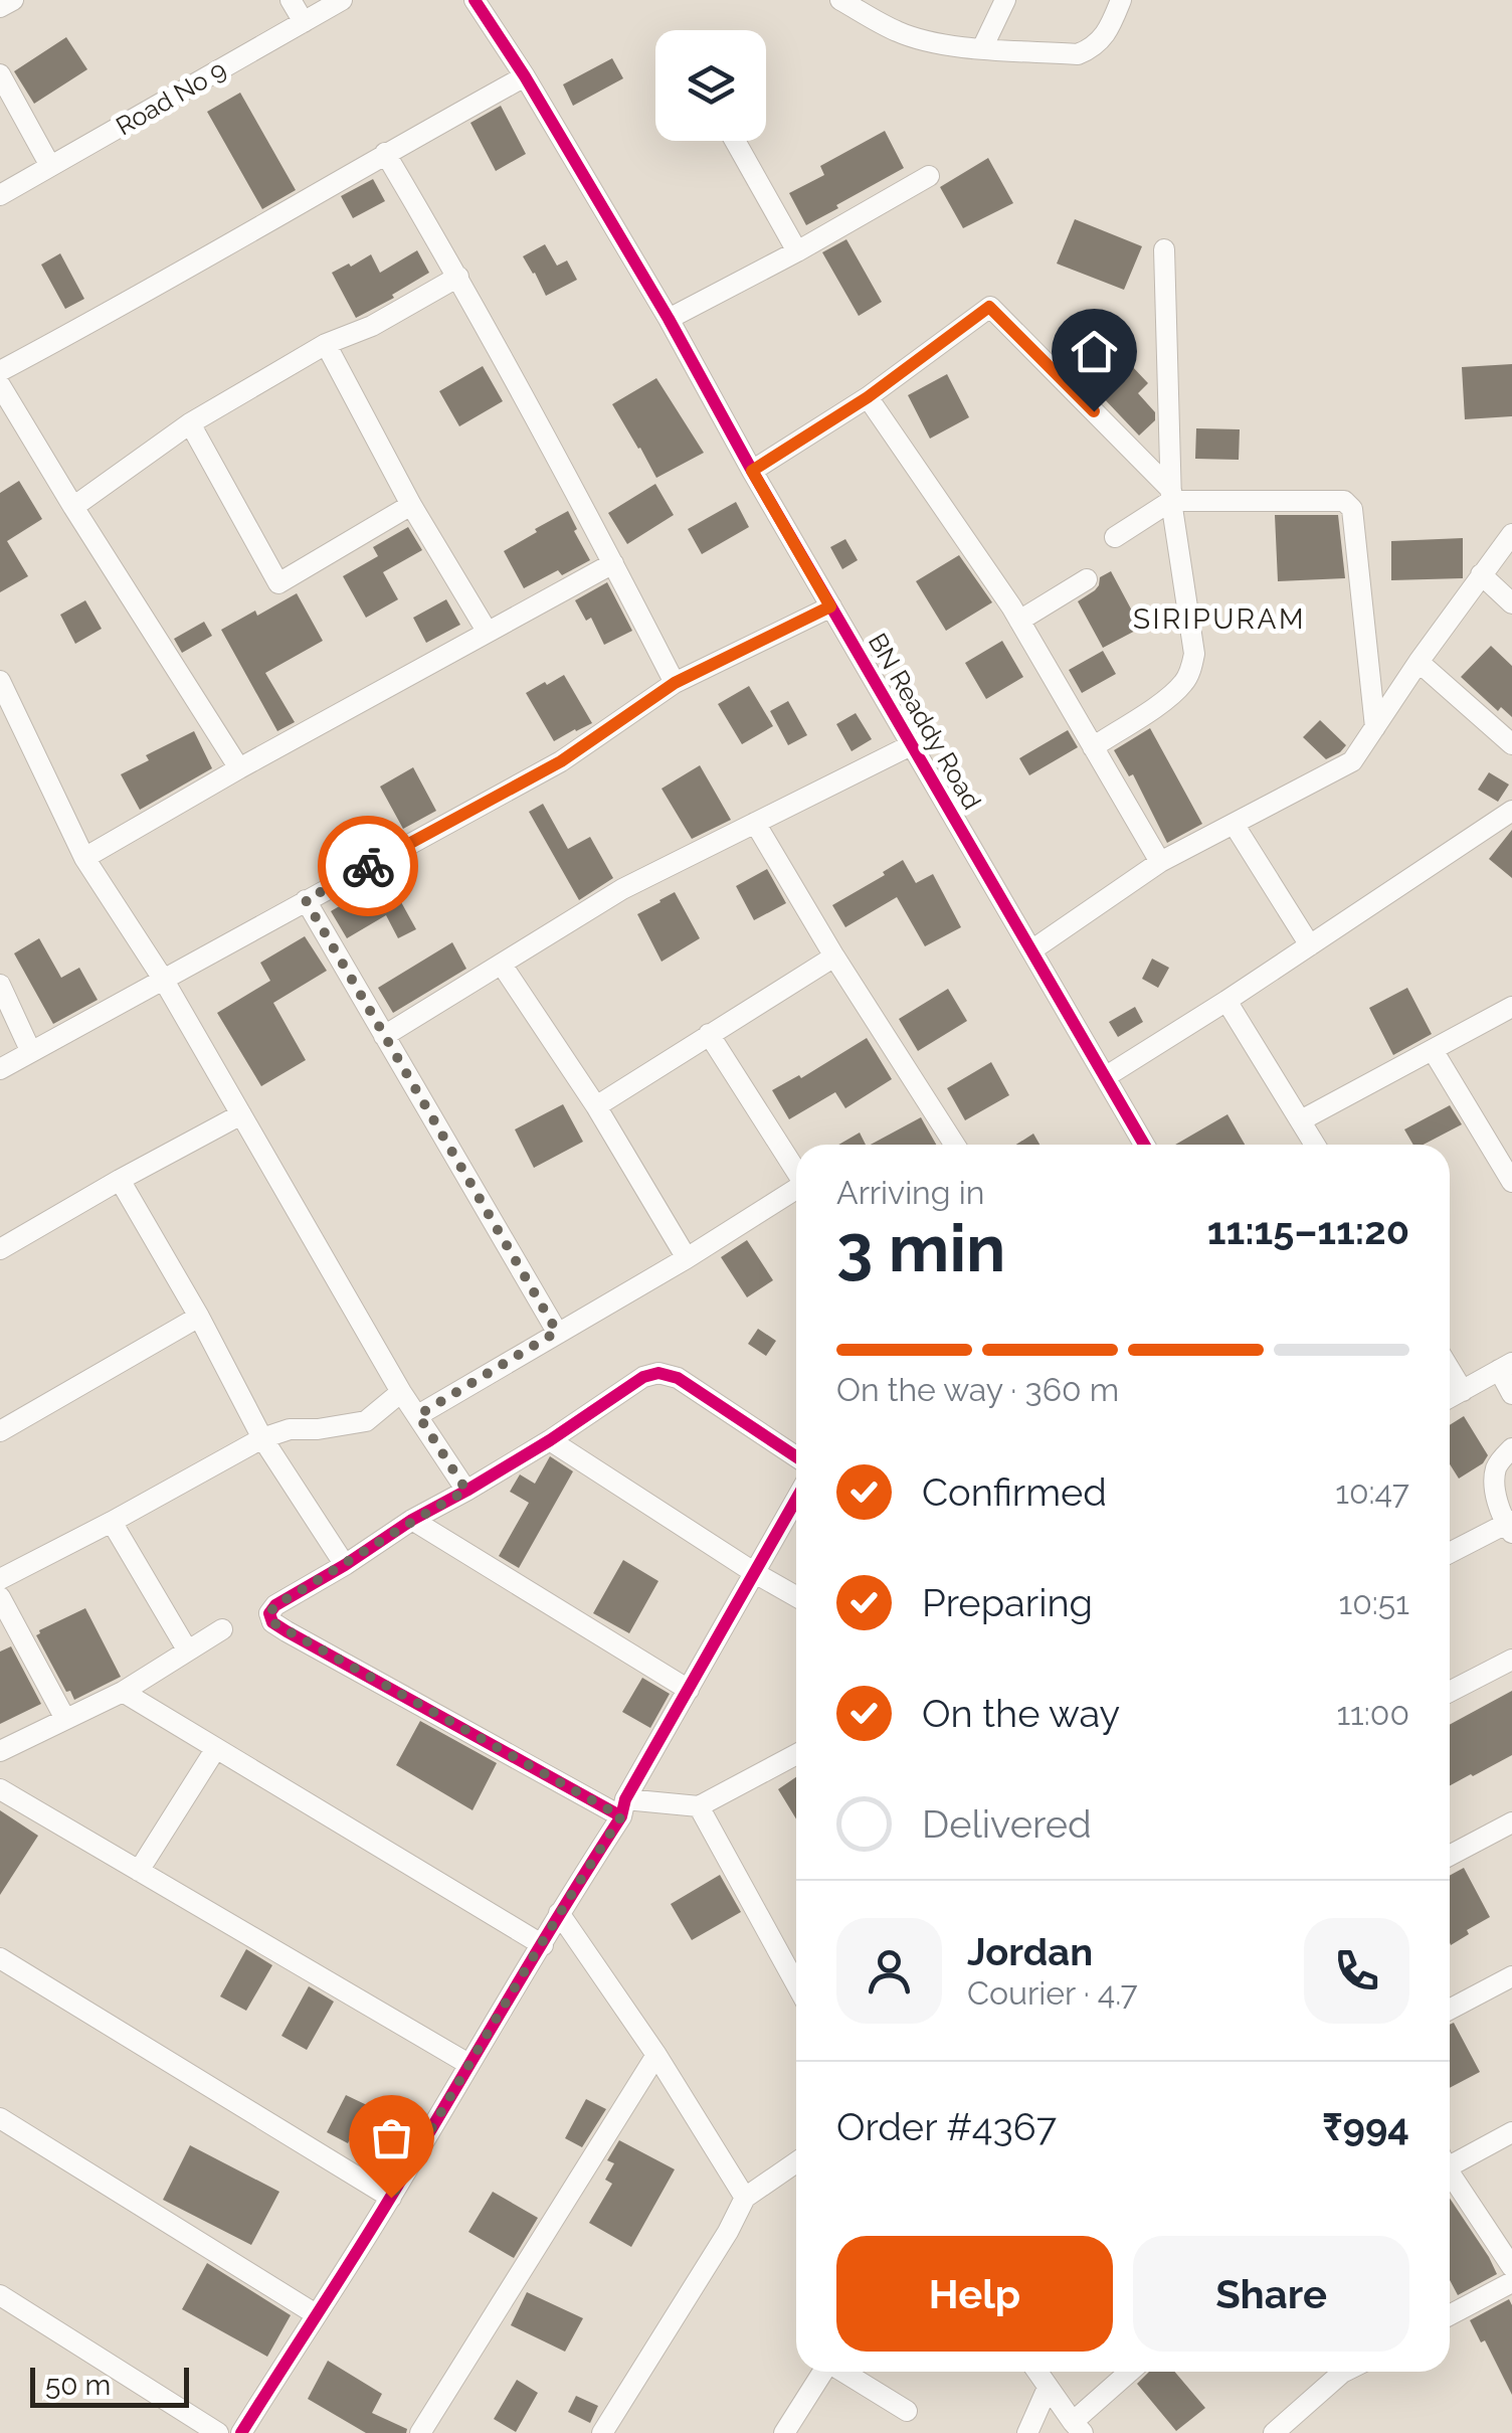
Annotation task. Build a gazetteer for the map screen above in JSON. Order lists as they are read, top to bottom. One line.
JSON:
{"streets":{"street":["Road No 9","BN Readdy Road"]},"districts":["SIRIPURAM"],"scale_bar":"50 m","page":{"heading":["3 min","Arriving in","11:15–11:20"],"panel":["Jordan","Courier · 4.7","Order #4367","₹994"],"bar":"On the way · 360 m","list":[["Confirmed","10:47"],["Preparing","10:51"],["On the way","11:00"],"Delivered"],"buttons":["Help","Share"],"scale":"50 m"}}
